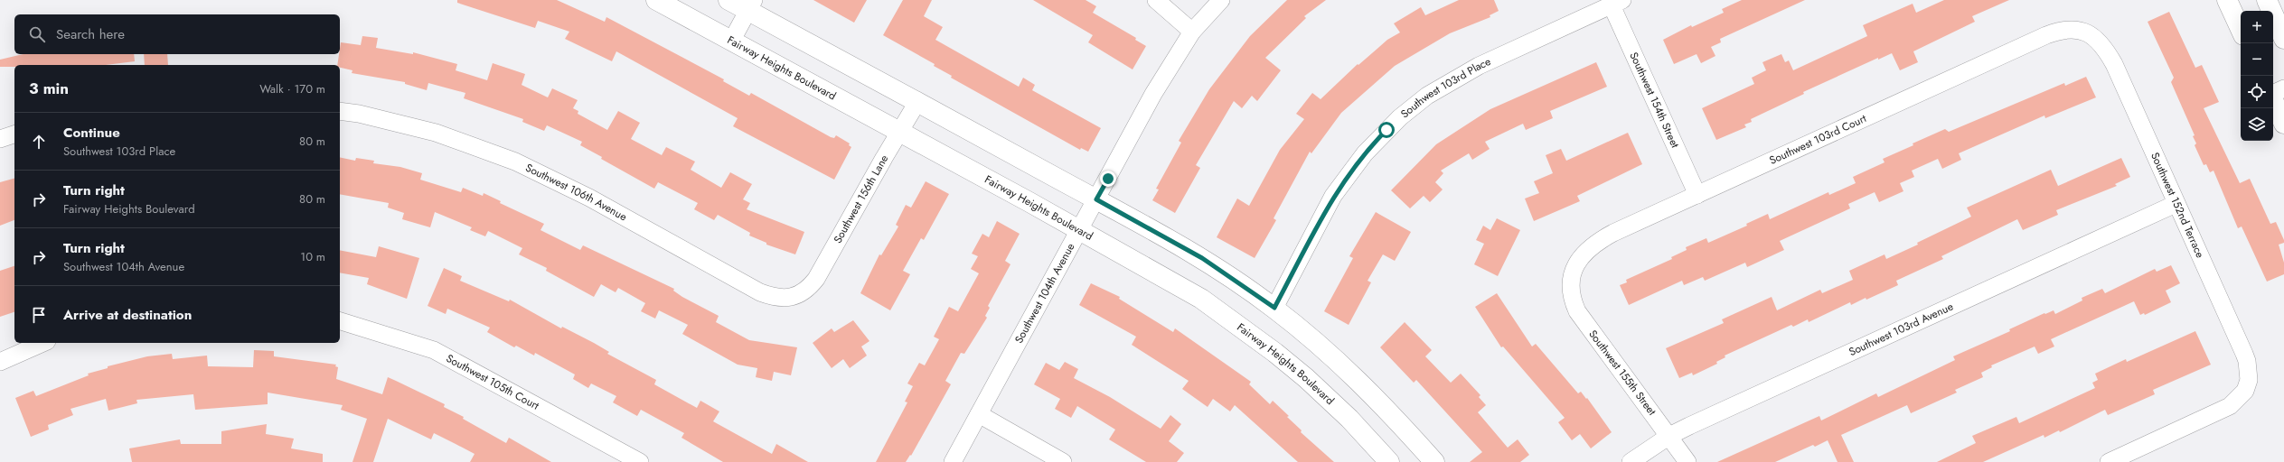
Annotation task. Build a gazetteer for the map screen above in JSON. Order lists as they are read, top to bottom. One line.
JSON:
{"streets":{"street":["Fairway Heights Boulevard","Southwest 103rd Place","Southwest 154th Street","Southwest 103rd Court","Southwest 106th Avenue","Southwest 156th Lane","Southwest 152nd Terrace","Southwest 104th Avenue","Southwest 103rd Avenue","Southwest 155th Street","Southwest 105th Court"]},"crossings":[["Fairway Heights Boulevard","Southwest 156th Lane"],["Fairway Heights Boulevard","Southwest 104th Avenue"],["Southwest 103rd Place","Southwest 154th Street"],["Southwest 154th Street","Southwest 103rd Court"],["Southwest 103rd Court","Southwest 152nd Terrace"],["Southwest 103rd Court","Southwest 155th Street"],["Southwest 106th Avenue","Southwest 156th Lane"],["Southwest 152nd Terrace","Southwest 103rd Avenue"],["Southwest 103rd Avenue","Southwest 155th Street"]],"page":{"map_buttons":["+","−"],"search":"Search here","heading":["3 min","Walk · 170 m"],"list":[["Continue","Southwest 103rd Place","80 m"],["Turn right","Fairway Heights Boulevard","80 m"],["Turn right","Southwest 104th Avenue","10 m"],"Arrive at destination"]}}
